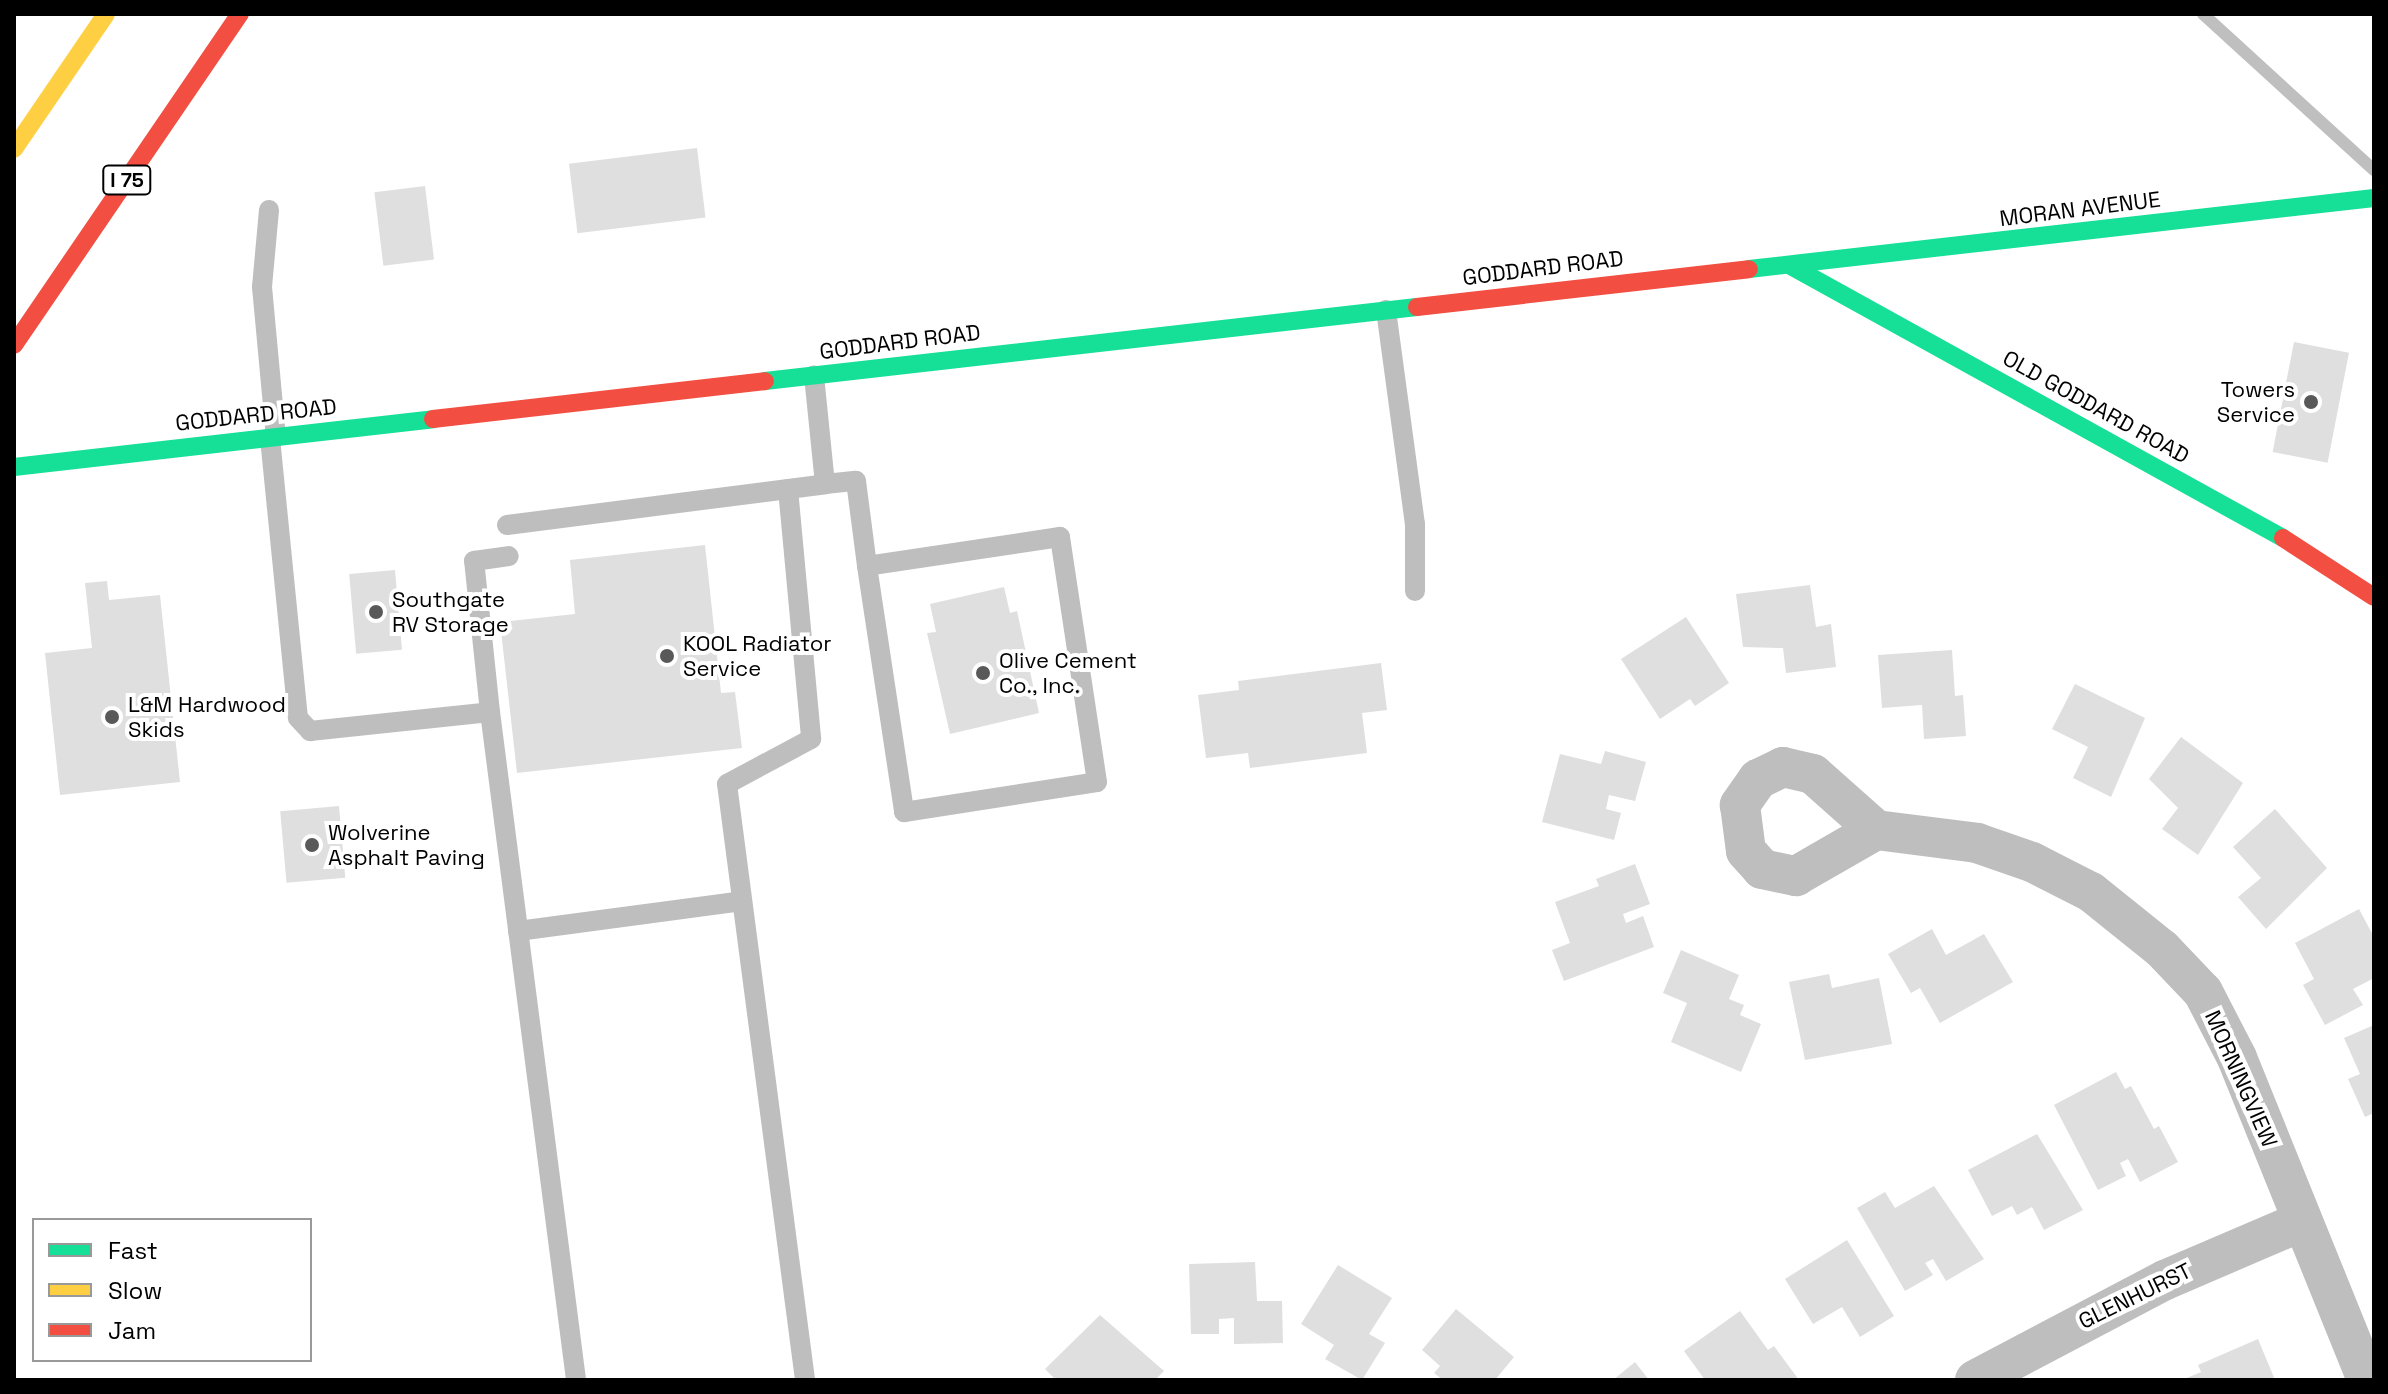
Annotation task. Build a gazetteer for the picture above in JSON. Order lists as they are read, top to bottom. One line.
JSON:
{"streets":{"main road":["I 75","MORAN AVENUE","GODDARD ROAD","OLD GODDARD ROAD"],"street":["MORNINGVIEW","GLENHURST"]},"crossings":[["MORAN AVENUE","GODDARD ROAD"],["MORAN AVENUE","OLD GODDARD ROAD"],["GODDARD ROAD","OLD GODDARD ROAD"],["MORNINGVIEW","GLENHURST"]],"places":["Towers Service","Southgate RV Storage","KOOL Radiator Service","Olive Cement Co., Inc.","L&M Hardwood Skids","Wolverine Asphalt Paving"],"legend":["Fast","Slow","Jam"]}
